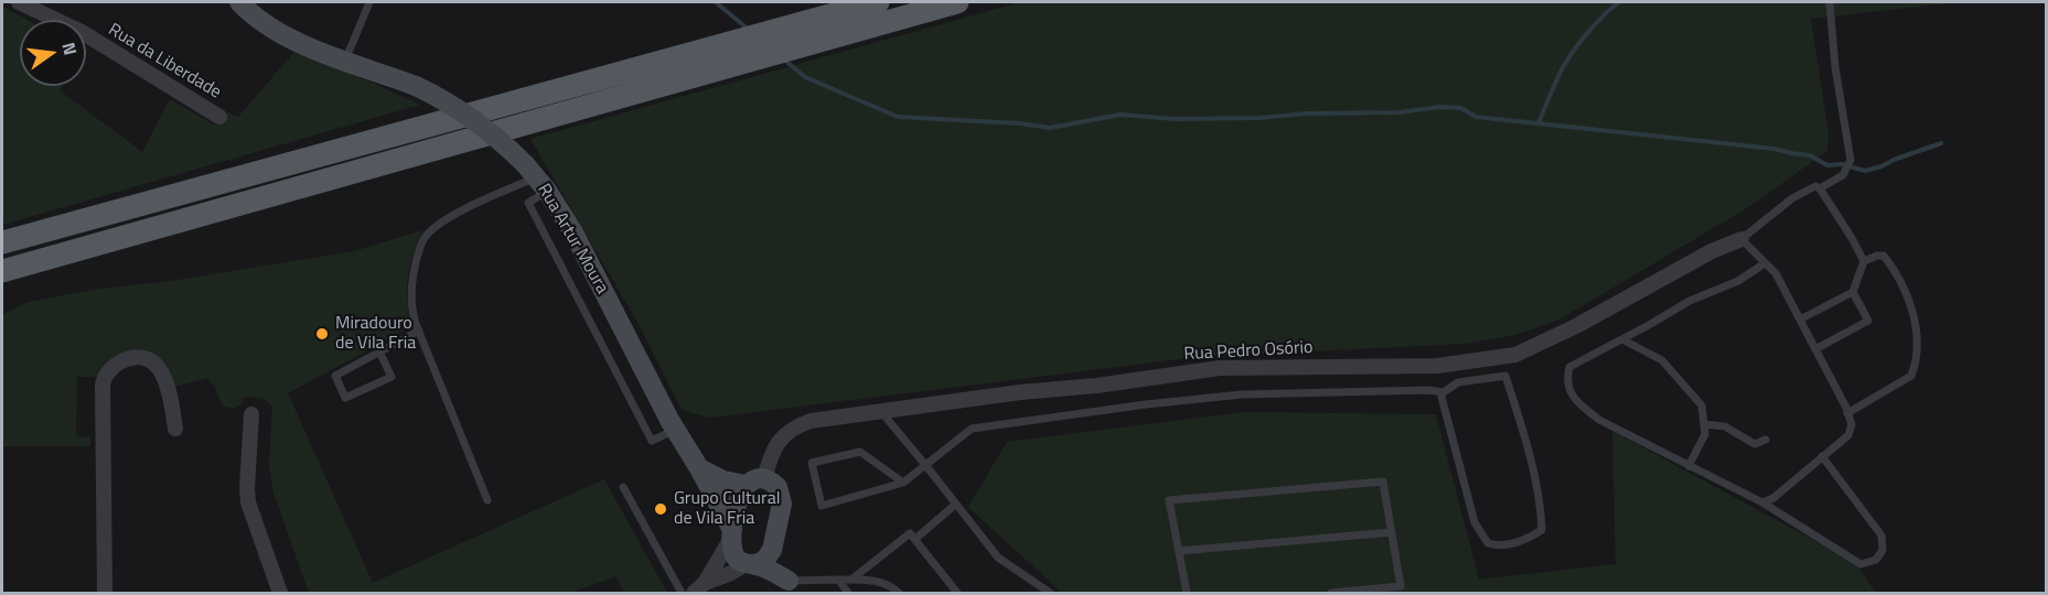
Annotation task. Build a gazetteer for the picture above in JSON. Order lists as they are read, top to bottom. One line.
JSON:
{"streets":{"main road":["Rua Artur Moura"],"street":["Rua da Liberdade","Rua Pedro Osório"]},"places":["Miradouro de Vila Fria","Grupo Cultural de Vila Fria"],"north":"right"}
